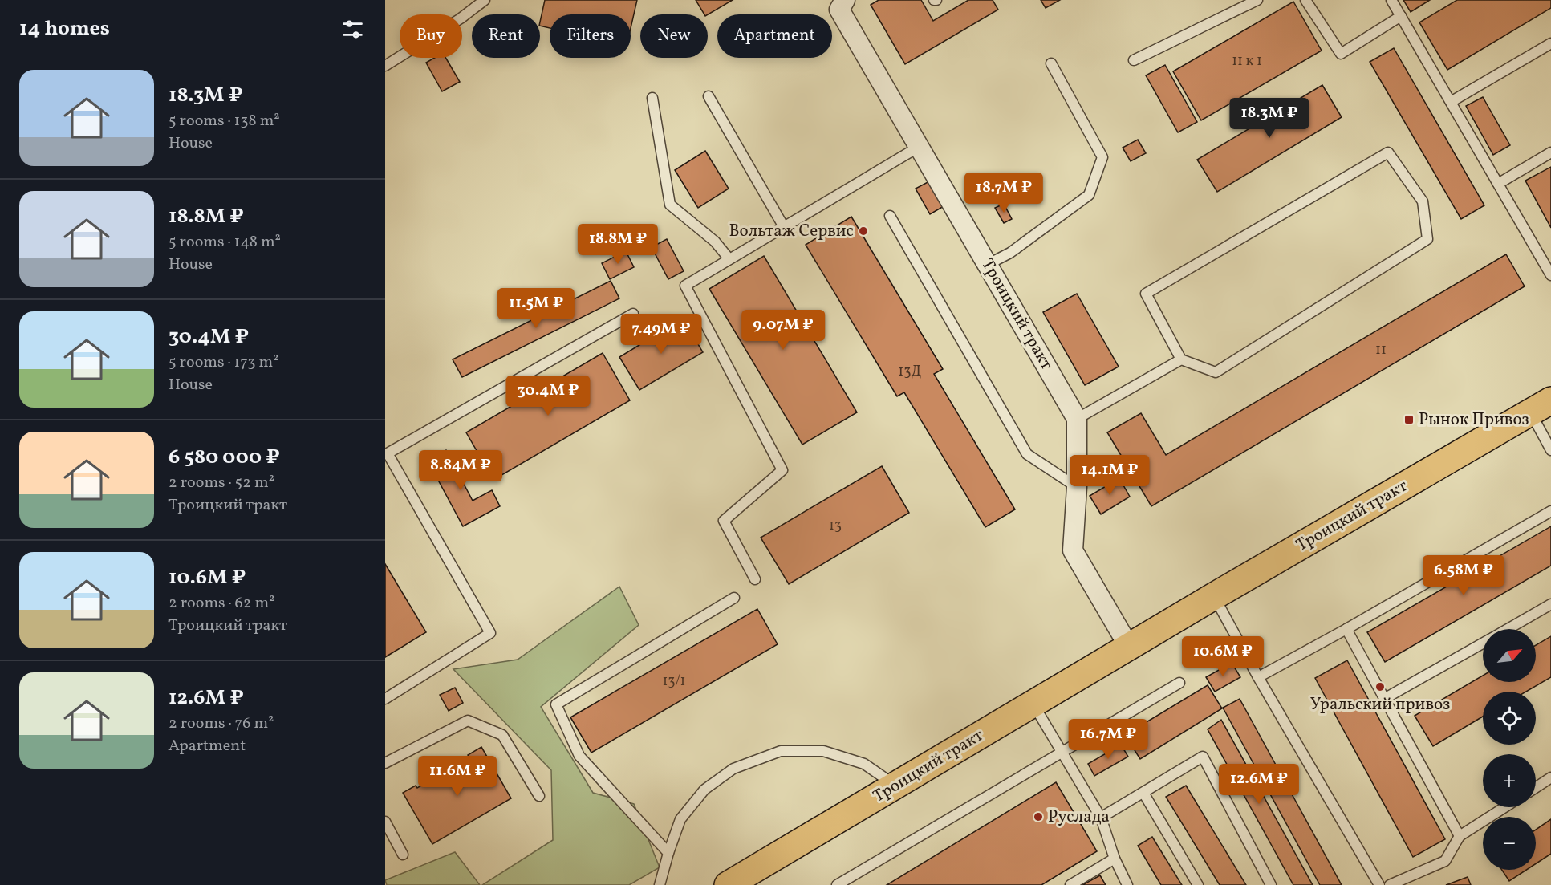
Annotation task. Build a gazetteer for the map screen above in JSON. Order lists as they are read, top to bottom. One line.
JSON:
{"streets":{"main road":["Троицкий тракт"]},"places":{"other":["Вольтаж Сервис","Уральский привоз","Руслада"],"transit":["Рынок Привоз"]},"house_numbers":["11 к 1","11","13Д","13","13/1"],"north":"top right","page":{"heading":"14 homes","chip":["Buy","Rent","Filters","New","Apartment"],"list":[{"name":"18.3M ₽","note":"5 rooms · 138 m² · House"},{"name":"18.8M ₽","note":"5 rooms · 148 m² · House"},{"name":"30.4M ₽","note":"5 rooms · 173 m² · House"},{"name":"6 580 000 ₽","note":"2 rooms · 52 m² · Троицкий тракт"},{"name":"10.6M ₽","note":"2 rooms · 62 m² · Троицкий тракт"},{"name":"12.6M ₽","note":"2 rooms · 76 m² · Apartment"}],"price":["18.3M ₽","18.7M ₽","18.8M ₽","11.5M ₽","9.07M ₽","7.49M ₽","30.4M ₽","8.84M ₽","14.1M ₽","6.58M ₽","10.6M ₽","16.7M ₽","11.6M ₽","12.6M ₽"],"map_buttons":["+","−"]}}
